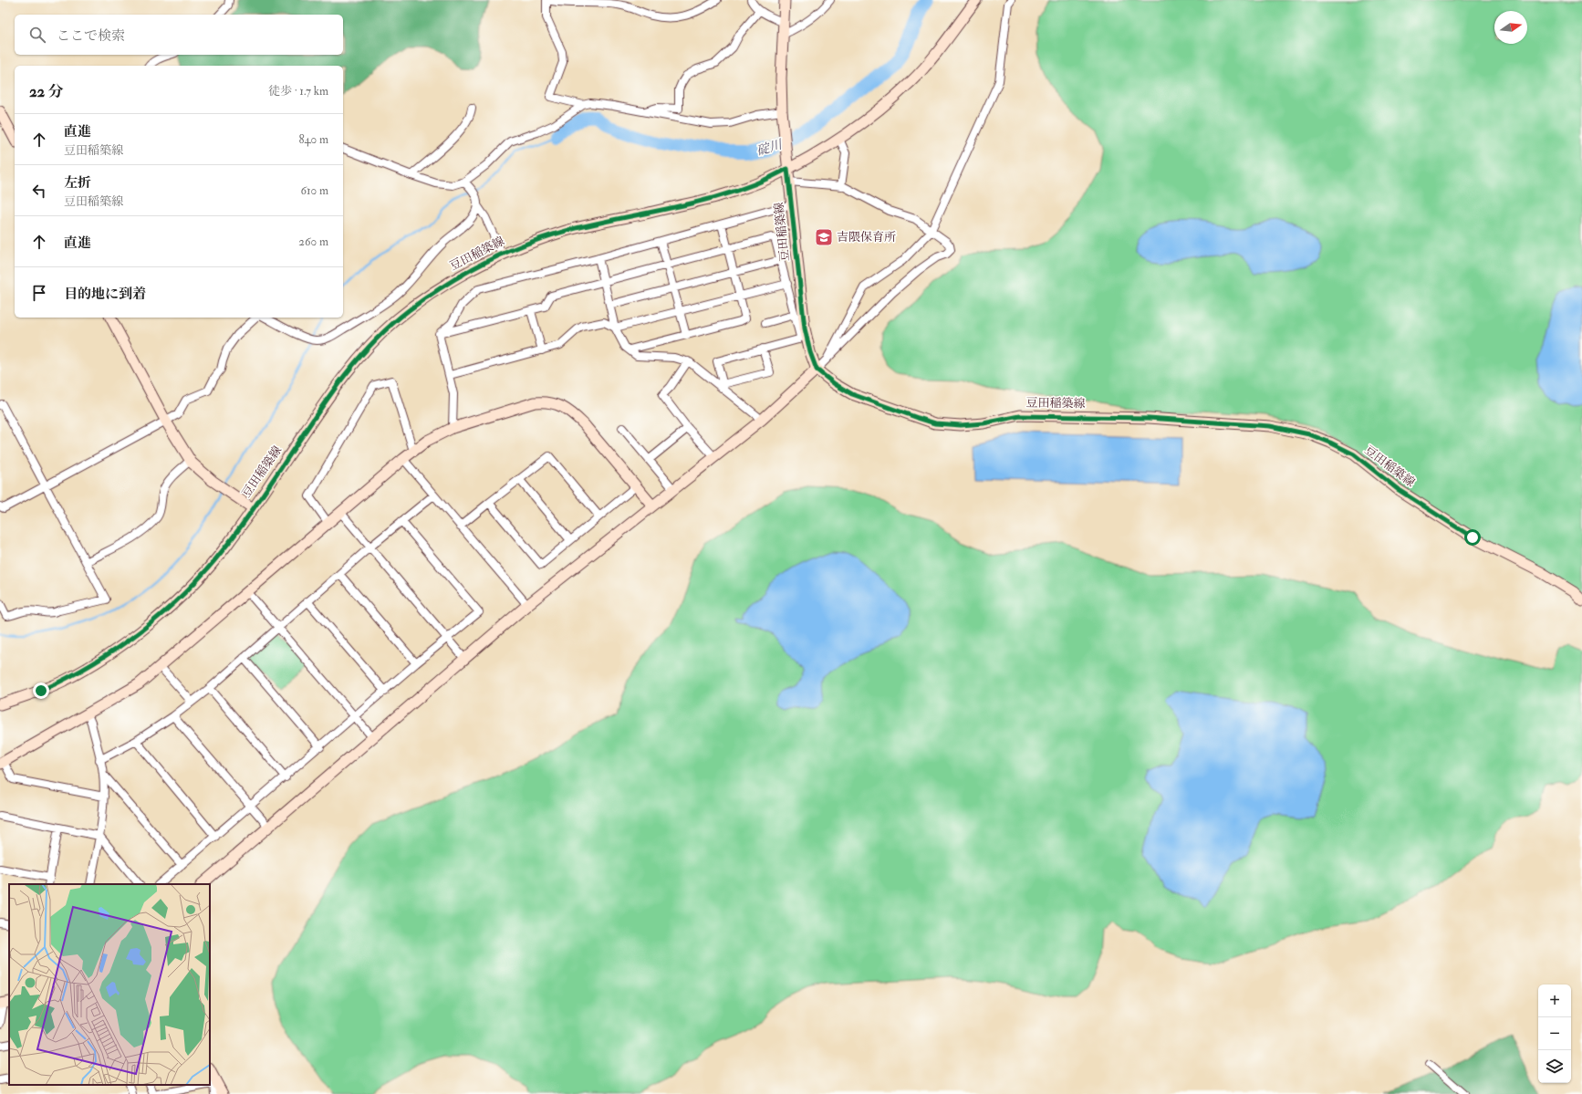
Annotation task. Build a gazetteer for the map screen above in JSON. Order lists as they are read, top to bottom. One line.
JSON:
{"streets":{"street":["豆田稲築線"]},"water":["碇川"],"places":{"school or university":["吉隈保育所"]},"north":"right","page":{"search":"ここで検索","heading":["22 分","徒歩 · 1.7 km"],"list":[["直進","豆田稲築線","840 m"],["左折","豆田稲築線","610 m"],["直進","260 m"],"目的地に到着"],"map_buttons":["+","−"]}}
